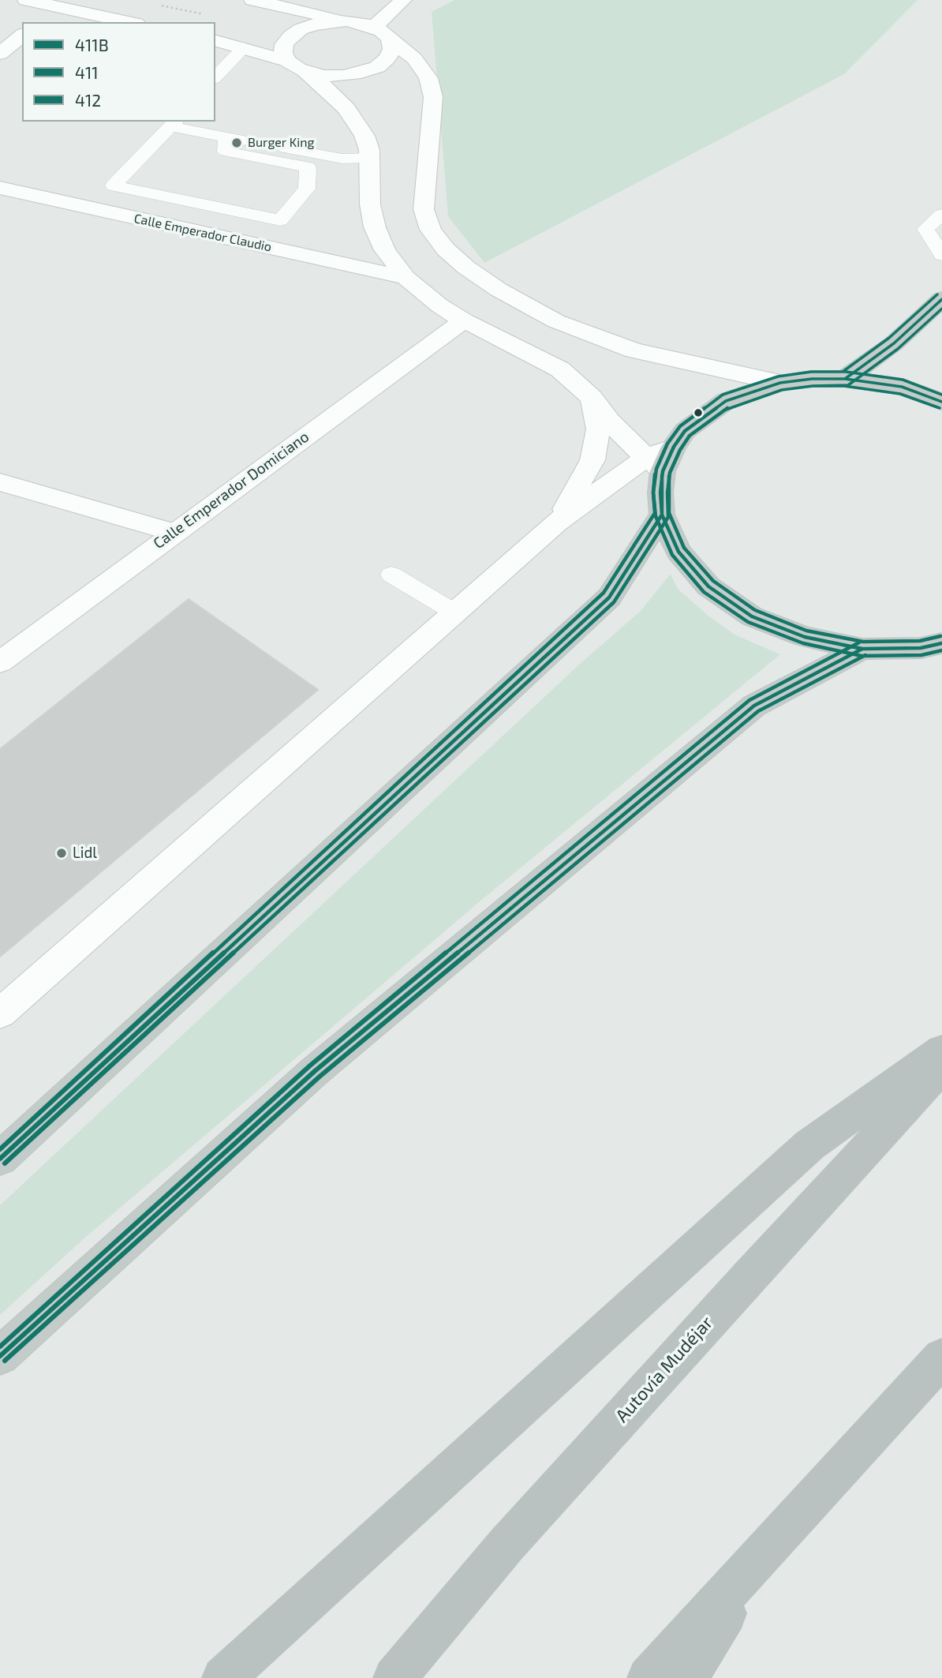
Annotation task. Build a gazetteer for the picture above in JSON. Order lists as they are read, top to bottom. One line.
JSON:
{"streets":{"highway":["Autovía Mudéjar"],"street":["Calle Emperador Claudio","Calle Emperador Domiciano"]},"places":["Burger King","Lidl"],"lines":["transit line 412","transit line 411B","transit line 411"],"legend":["411B","411","412"]}
